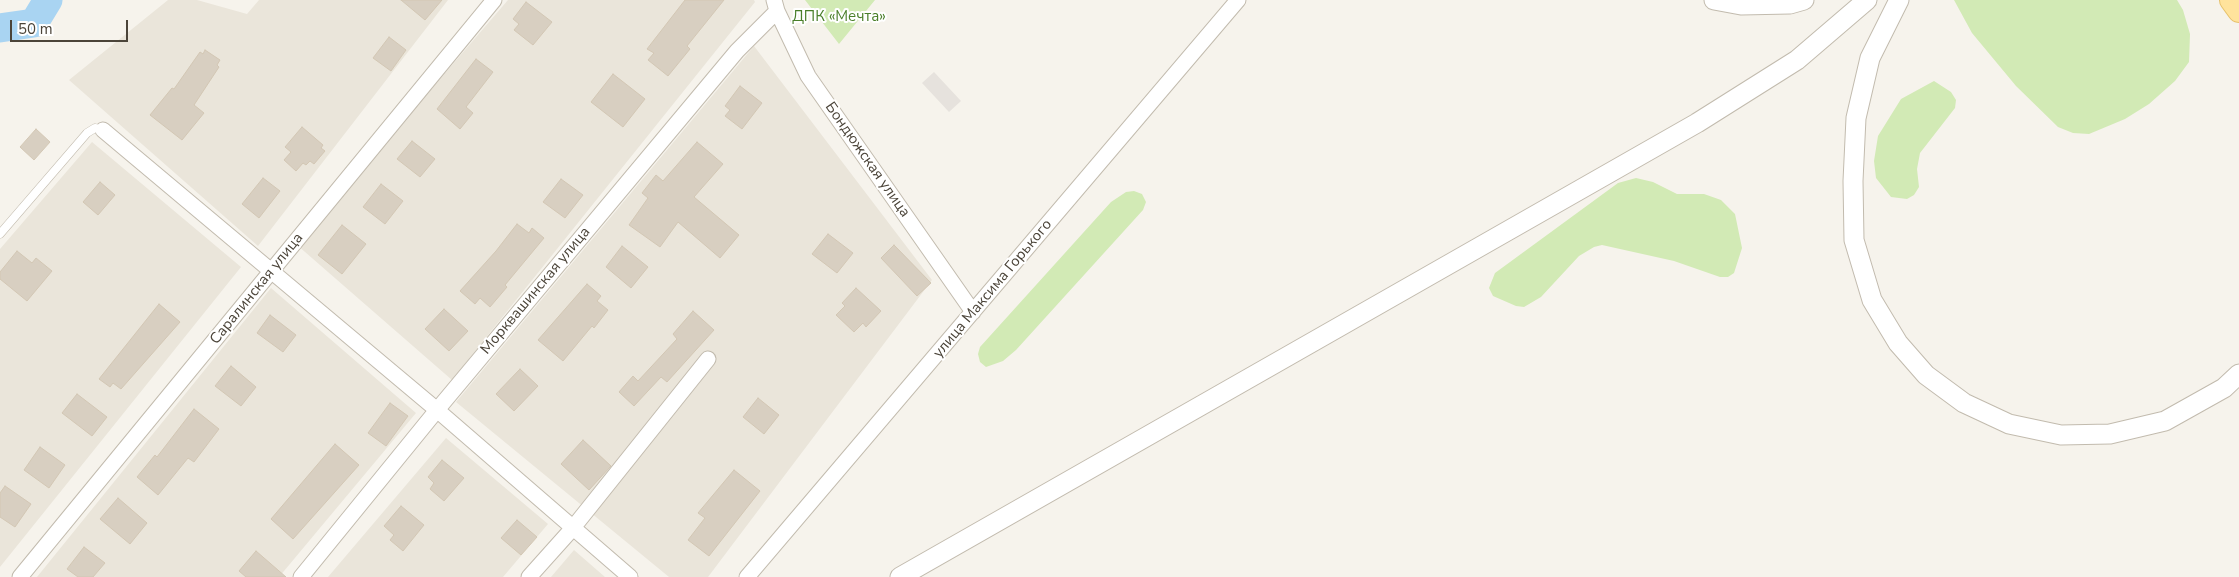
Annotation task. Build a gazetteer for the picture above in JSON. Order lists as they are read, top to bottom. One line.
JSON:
{"streets":{"street":["Бондюжская улица","Саралинская улица","улица Максима Горького","Морквашинская улица"]},"crossings":[["Бондюжская улица","улица Максима Горького"],["Бондюжская улица","Морквашинская улица"]],"parks":["ДПК «Мечта»"],"scale_bar":"50 m"}
